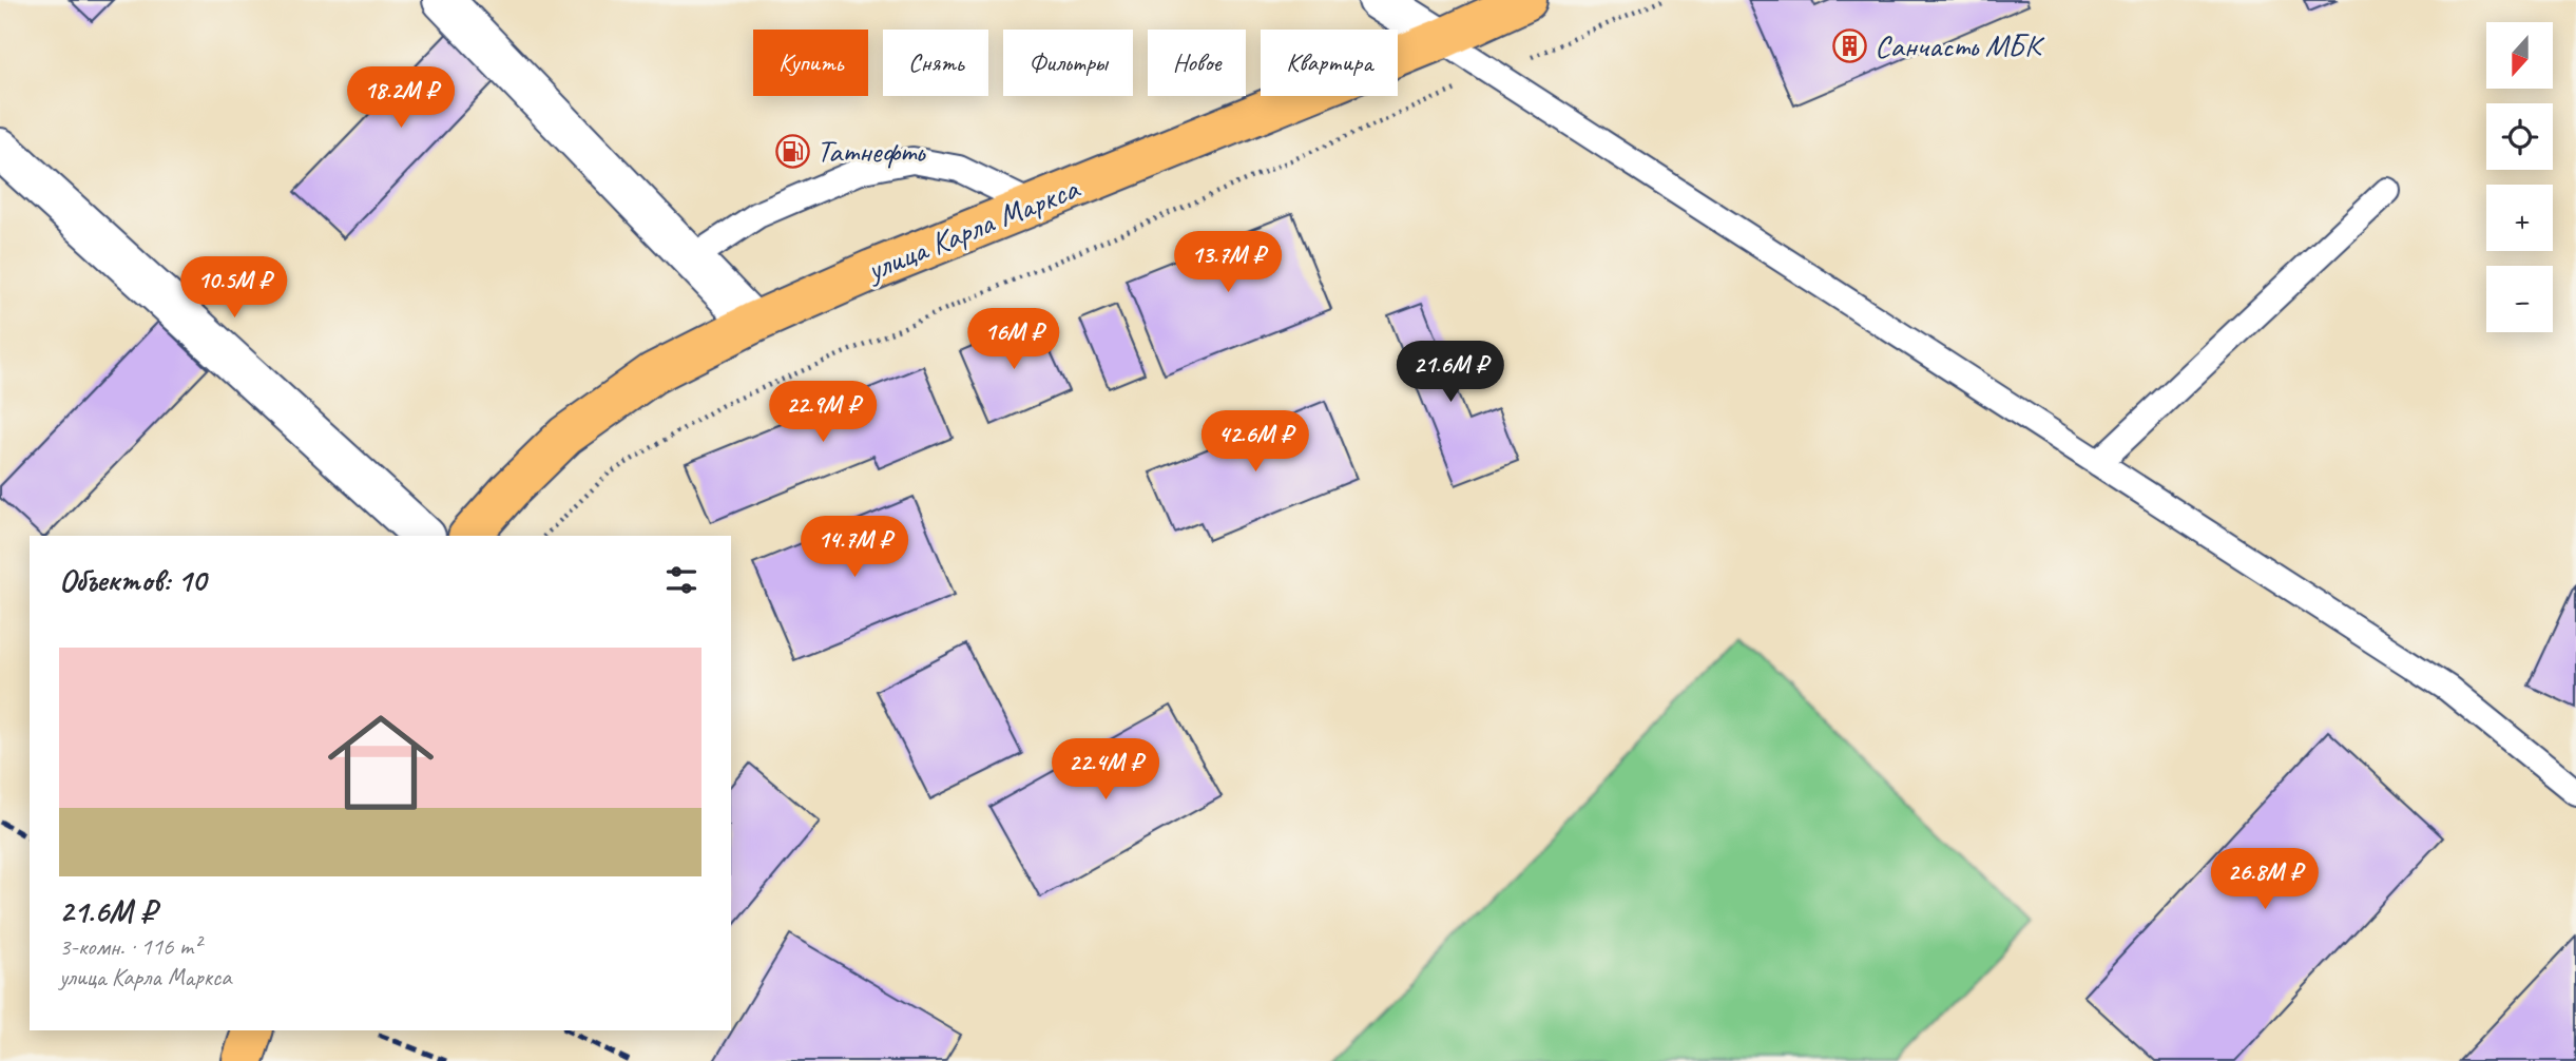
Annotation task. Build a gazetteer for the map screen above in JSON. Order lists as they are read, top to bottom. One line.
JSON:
{"streets":{"main road":["улица Карла Маркса"]},"places":{"building":["Санчасть МБК"],"fuel station":["Татнефть"]},"north":"bottom","page":{"map_buttons":["+","−"],"chip":["Купить","Снять","Фильтры","Новое","Квартира"],"price":["18.2M ₽","13.7M ₽","10.5M ₽","16M ₽","21.6M ₽","22.9M ₽","42.6M ₽","14.7M ₽","22.4M ₽","26.8M ₽"],"heading":"Объектов: 10","list":[{"name":"21.6M ₽","note":"3-комн. · 116 m² · улица Карла Маркса"}]}}
